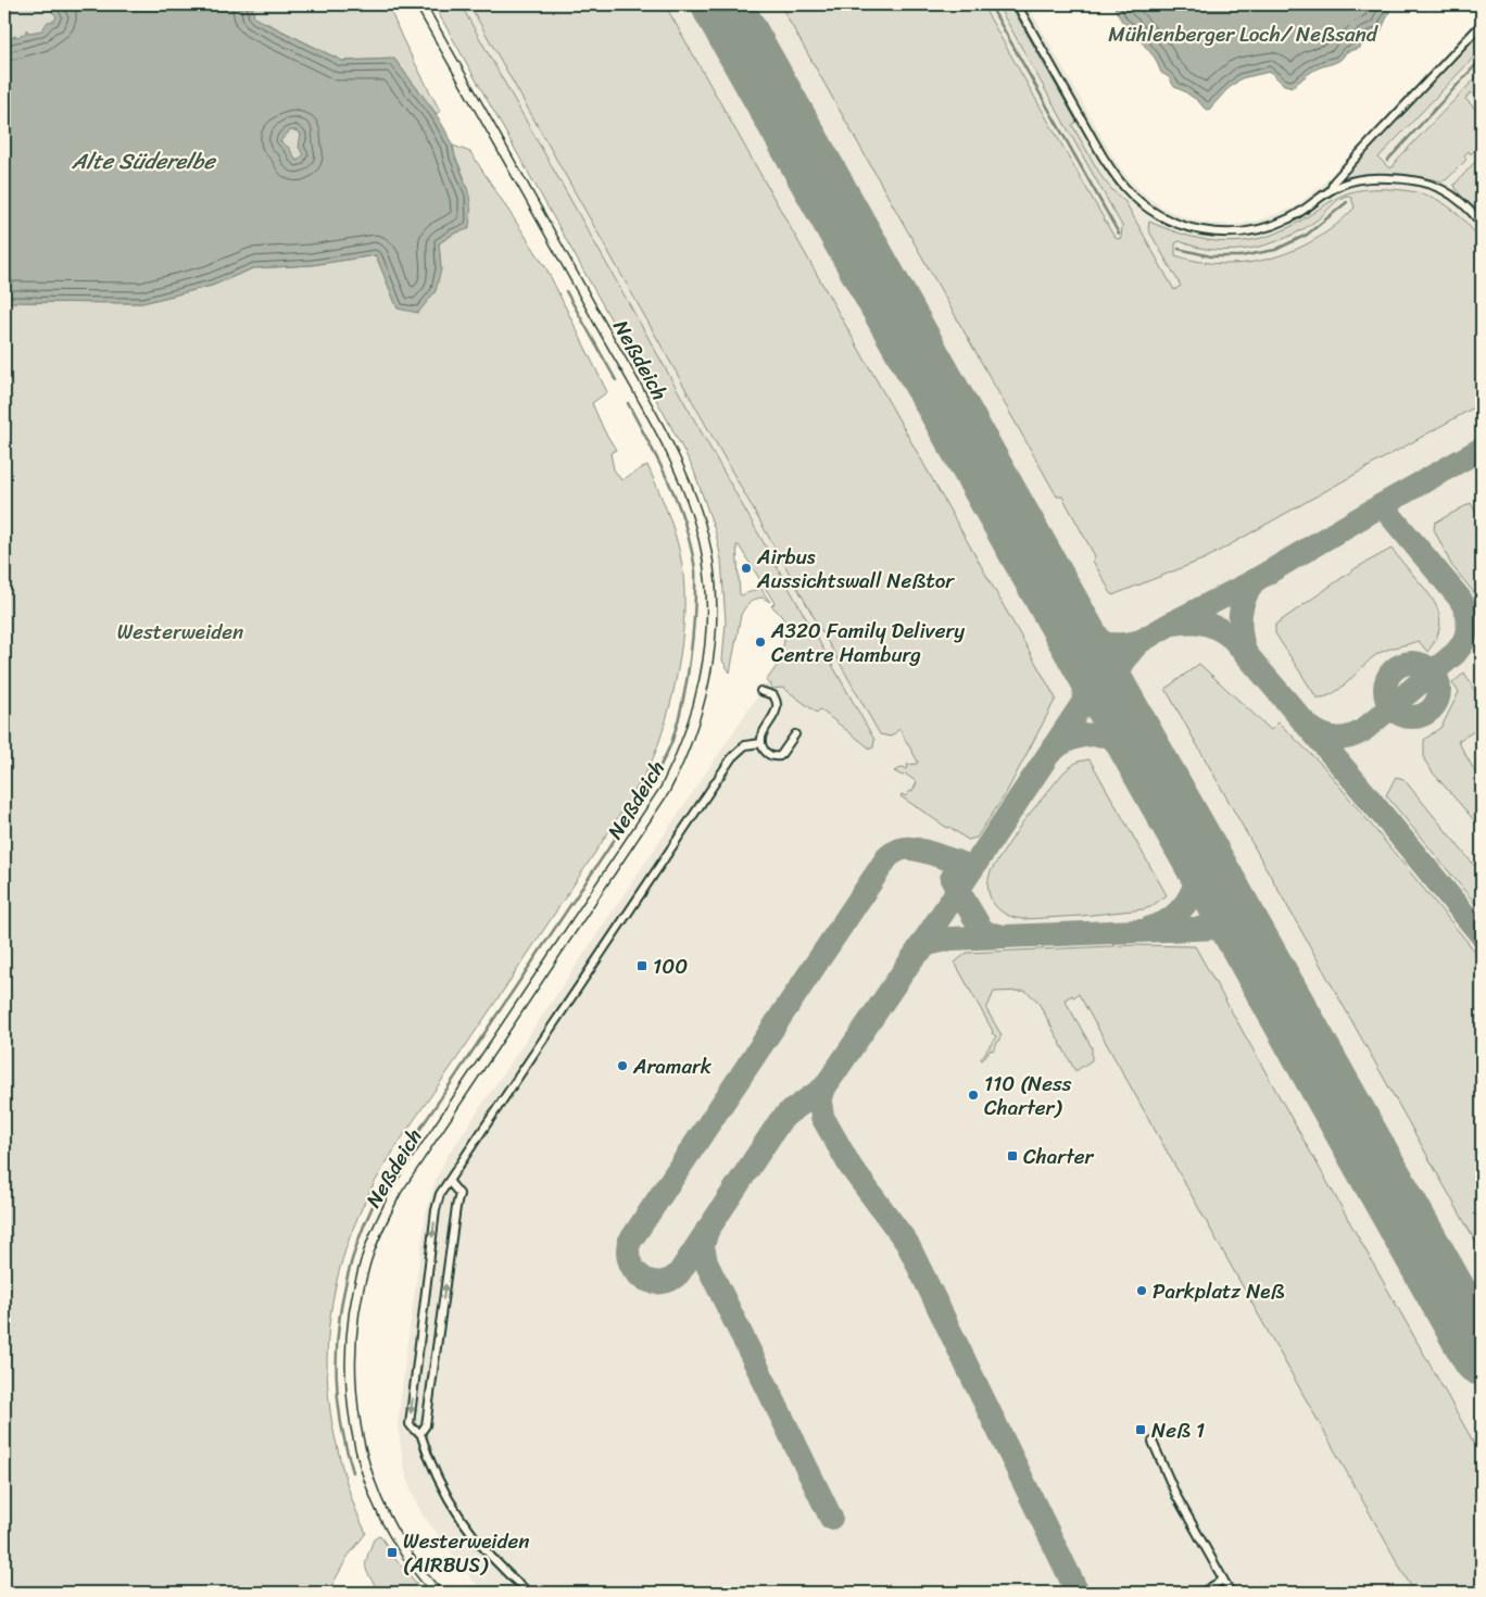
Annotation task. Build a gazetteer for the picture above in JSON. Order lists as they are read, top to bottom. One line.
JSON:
{"streets":{"street":["Neßdeich"]},"water":["Alte Süderelbe"],"parks":["Mühlenberger Loch/ Neßsand","Westerweiden"],"places":{"other":["Airbus Aussichtswall Neßtor","A320 Family Delivery Centre Hamburg","Aramark","110 (Ness Charter)","Parkplatz Neß"],"transit":["100","Charter","Neß 1","Westerweiden (AIRBUS)"]}}
